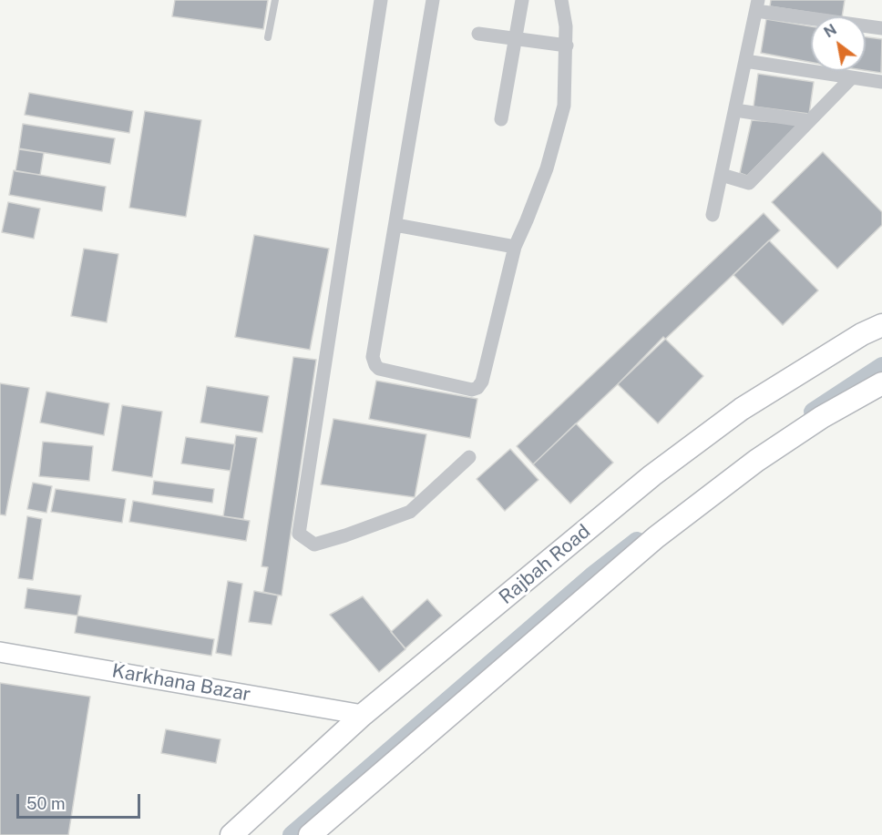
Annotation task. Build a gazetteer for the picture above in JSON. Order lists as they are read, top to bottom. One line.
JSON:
{"streets":{"main road":["Rajbah Road"],"street":["Karkhana Bazar"]},"crossings":[["Rajbah Road","Karkhana Bazar"]],"scale_bar":"50 m","north":"top left"}
